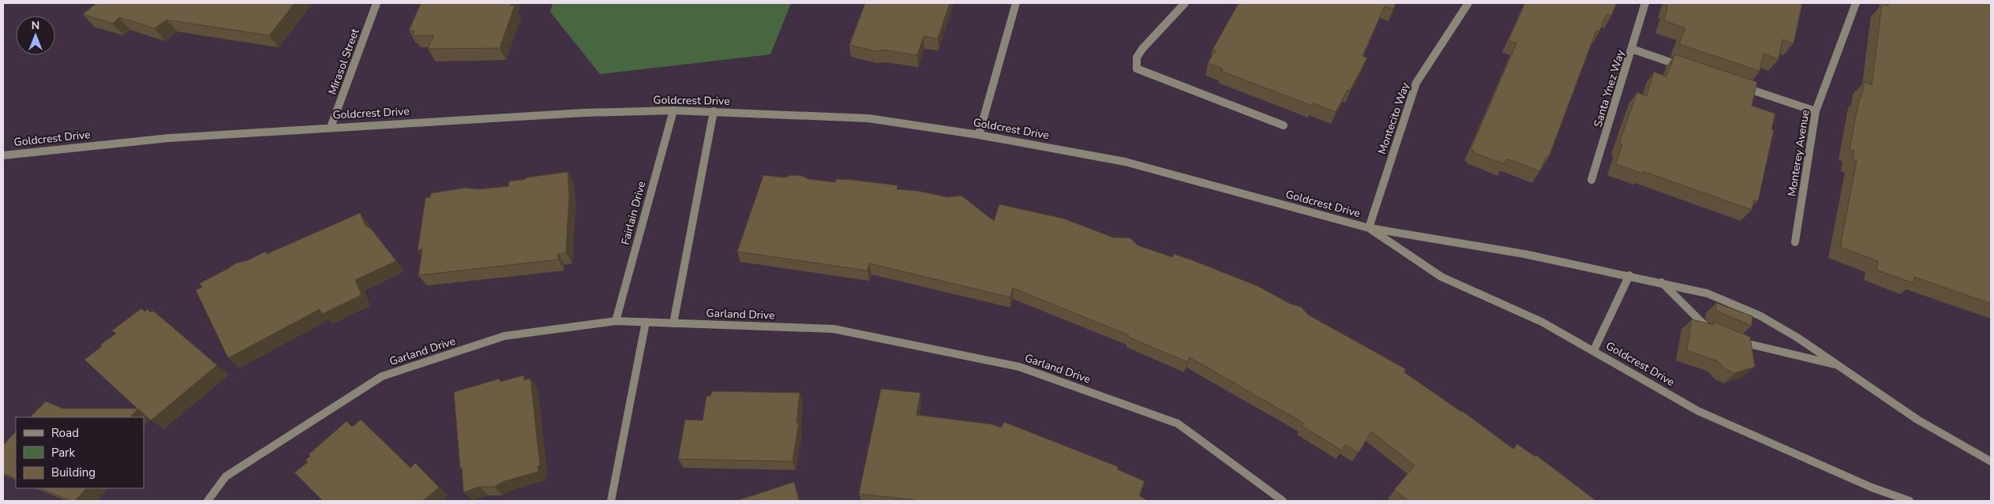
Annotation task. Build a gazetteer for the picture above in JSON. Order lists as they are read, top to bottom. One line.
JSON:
{"streets":{"street":["Mirasol Street","Santa Ynez Way","Goldcrest Drive","Montecito Way","Monterey Avenue","Fairlain Drive","Garland Drive"]},"crossings":[["Mirasol Street","Goldcrest Drive"],["Goldcrest Drive","Montecito Way"],["Goldcrest Drive","Fairlain Drive"],["Fairlain Drive","Garland Drive"]],"legend":["Road","Park","Building"],"north":"top"}
